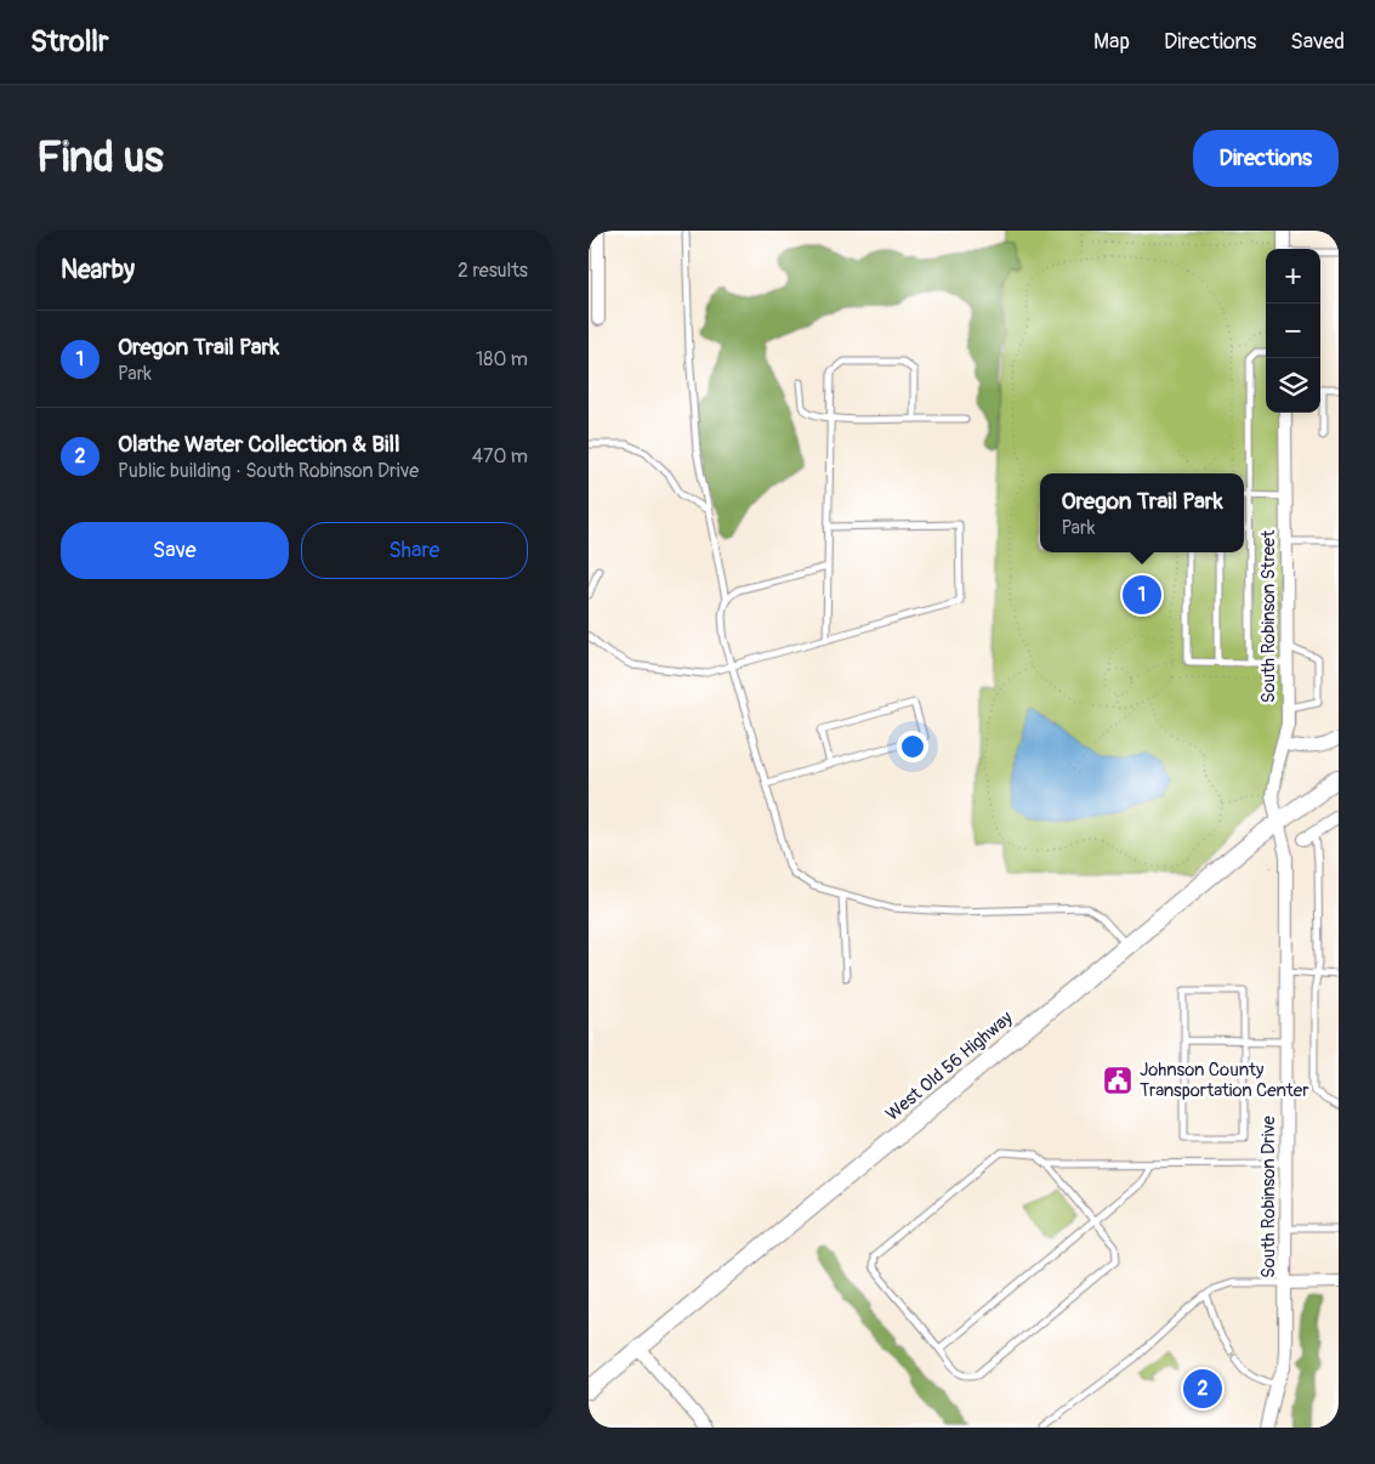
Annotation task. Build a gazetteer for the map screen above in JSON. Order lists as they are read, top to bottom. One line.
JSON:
{"streets":{"main road":["West Old 56 Highway"],"street":["South Robinson Street","South Robinson Drive"]},"crossings":[["South Robinson Street","West Old 56 Highway"],["South Robinson Street","South Robinson Drive"],["West Old 56 Highway","South Robinson Drive"]],"places":{"public building":["Johnson County Transportation Center"]},"page":{"header":"Strollr","nav":["Map","Directions","Saved"],"buttons":["Directions",["Save","Share"]],"title":"Find us","heading":["Nearby","2 results"],"map_buttons":["+","−"],"list":[{"mark":"1","name":"Oregon Trail Park","note":"Park","value":"180 m"},{"mark":"2","name":"Olathe Water Collection & Bill","note":"Public building · South Robinson Drive","value":"470 m"}],"popup":["Oregon Trail Park","Park"],"pins":["1","2"]}}
